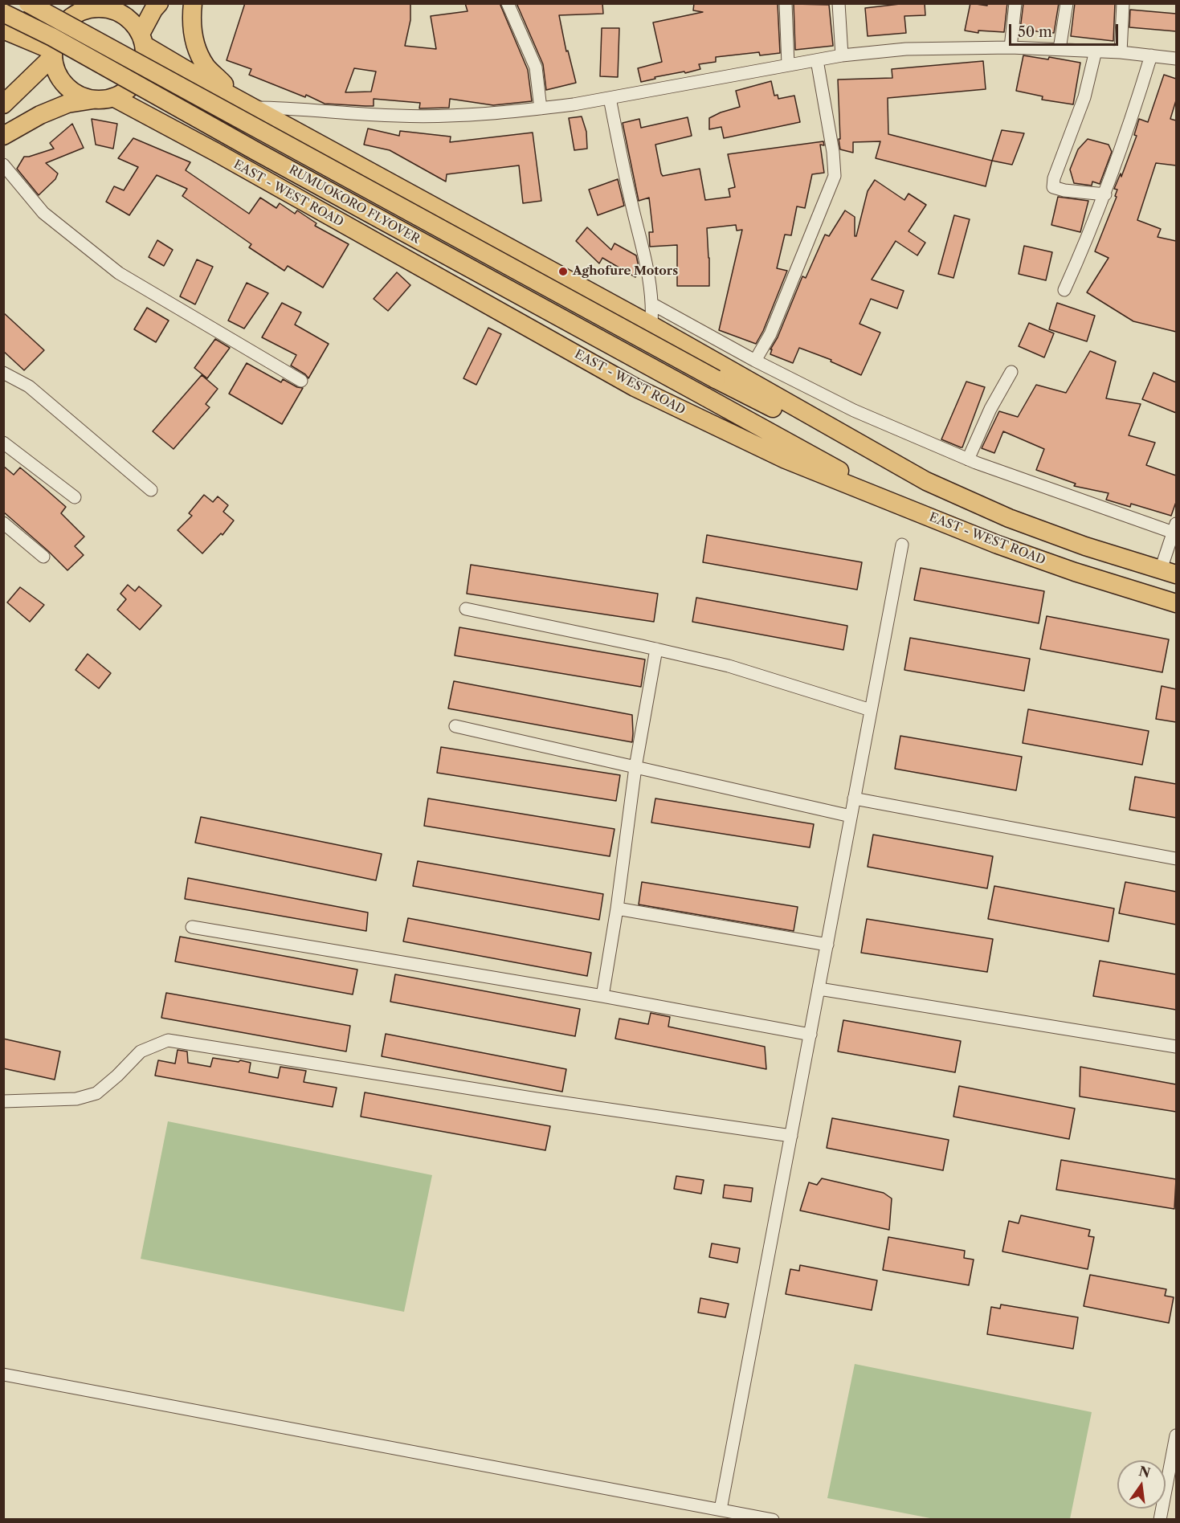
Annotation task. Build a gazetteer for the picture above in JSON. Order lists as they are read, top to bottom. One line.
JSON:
{"streets":{"main road":["EAST - WEST ROAD","RUMUOKORO FLYOVER"]},"crossings":[["EAST - WEST ROAD","RUMUOKORO FLYOVER"]],"places":["Aghofure Motors"],"scale_bar":"50 m","north":"top"}
